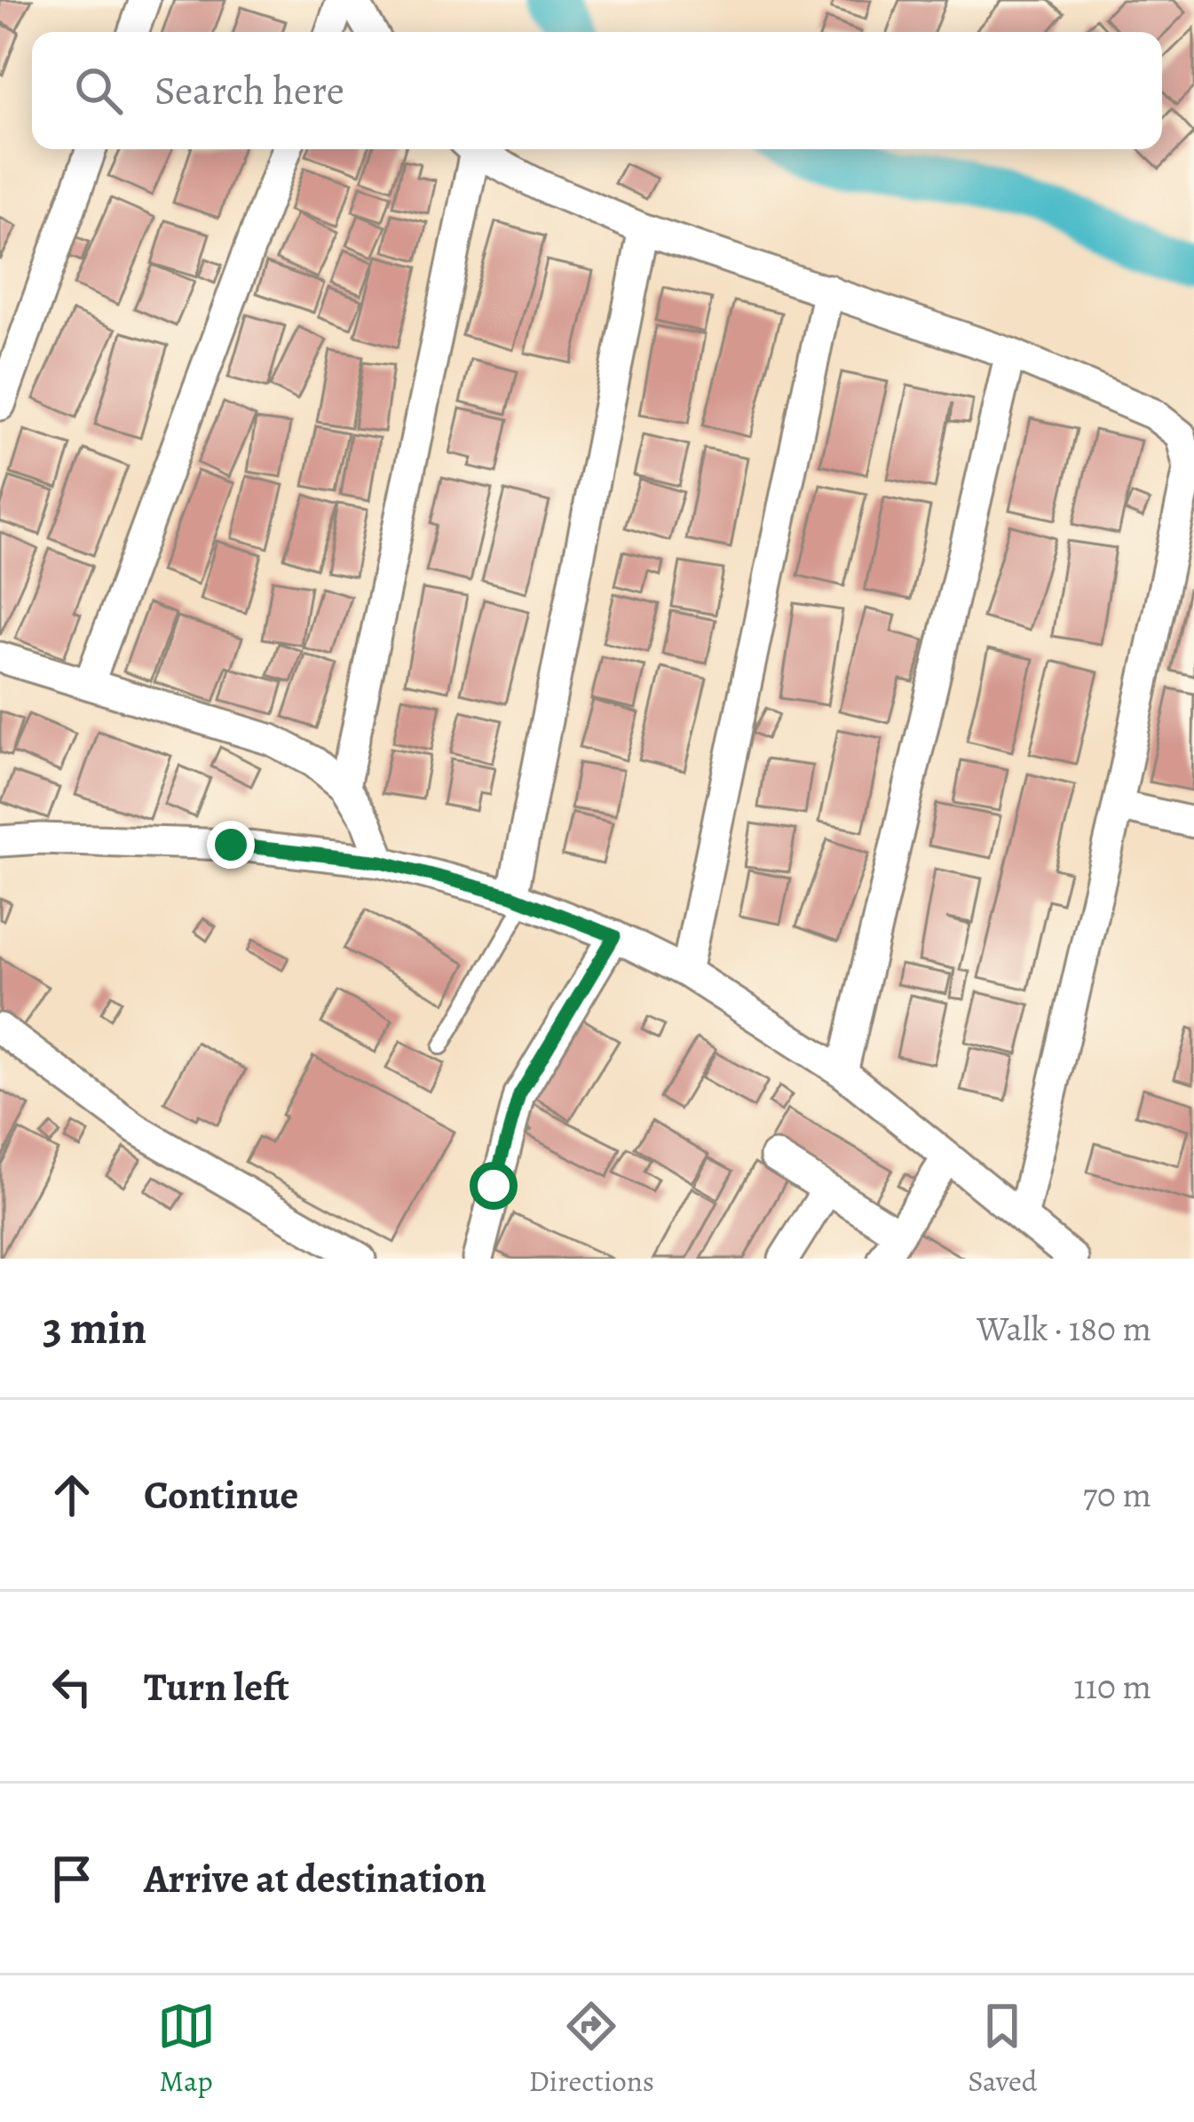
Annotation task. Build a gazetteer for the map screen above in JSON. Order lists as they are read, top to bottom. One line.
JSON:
{"page":{"search":"Search here","heading":["3 min","Walk · 180 m"],"list":[["Continue","70 m"],["Turn left","110 m"],"Arrive at destination"],"nav":["Map","Directions","Saved"]}}
